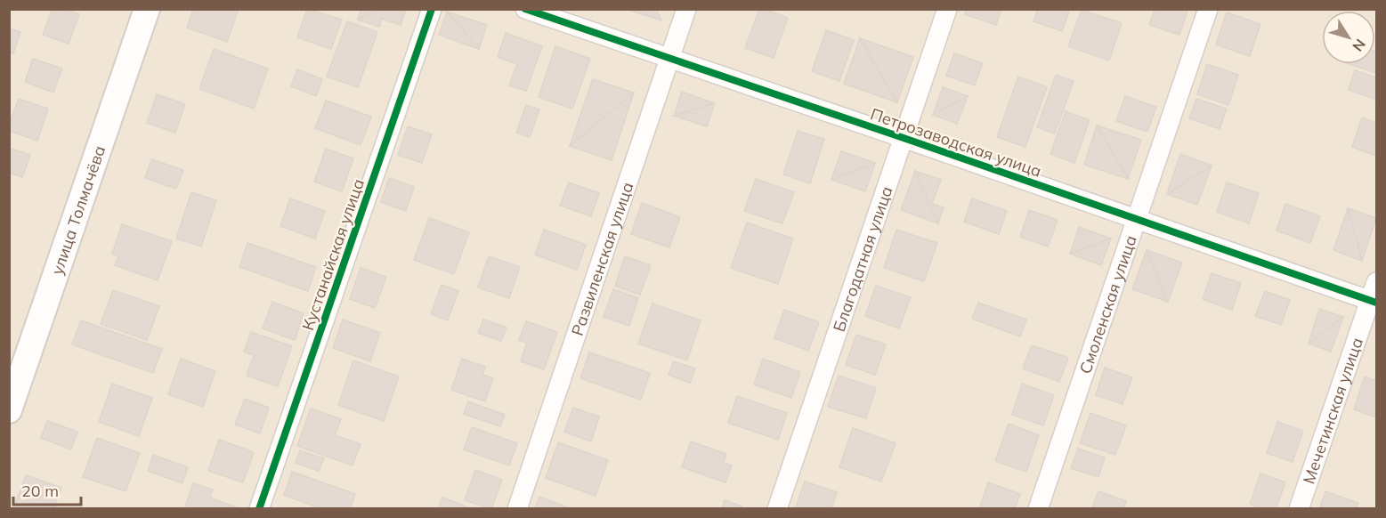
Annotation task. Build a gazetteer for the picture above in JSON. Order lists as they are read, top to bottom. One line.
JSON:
{"streets":{"street":["Петрозаводская улица","улица Толмачёва","Кустанайская улица","Развиленская улица","Благодатная улица","Смоленская улица","Мечетинская улица"]},"crossings":[["Петрозаводская улица","Развиленская улица"],["Петрозаводская улица","Благодатная улица"],["Петрозаводская улица","Смоленская улица"],["Петрозаводская улица","Мечетинская улица"]],"scale_bar":"20 m","north":"bottom right"}
